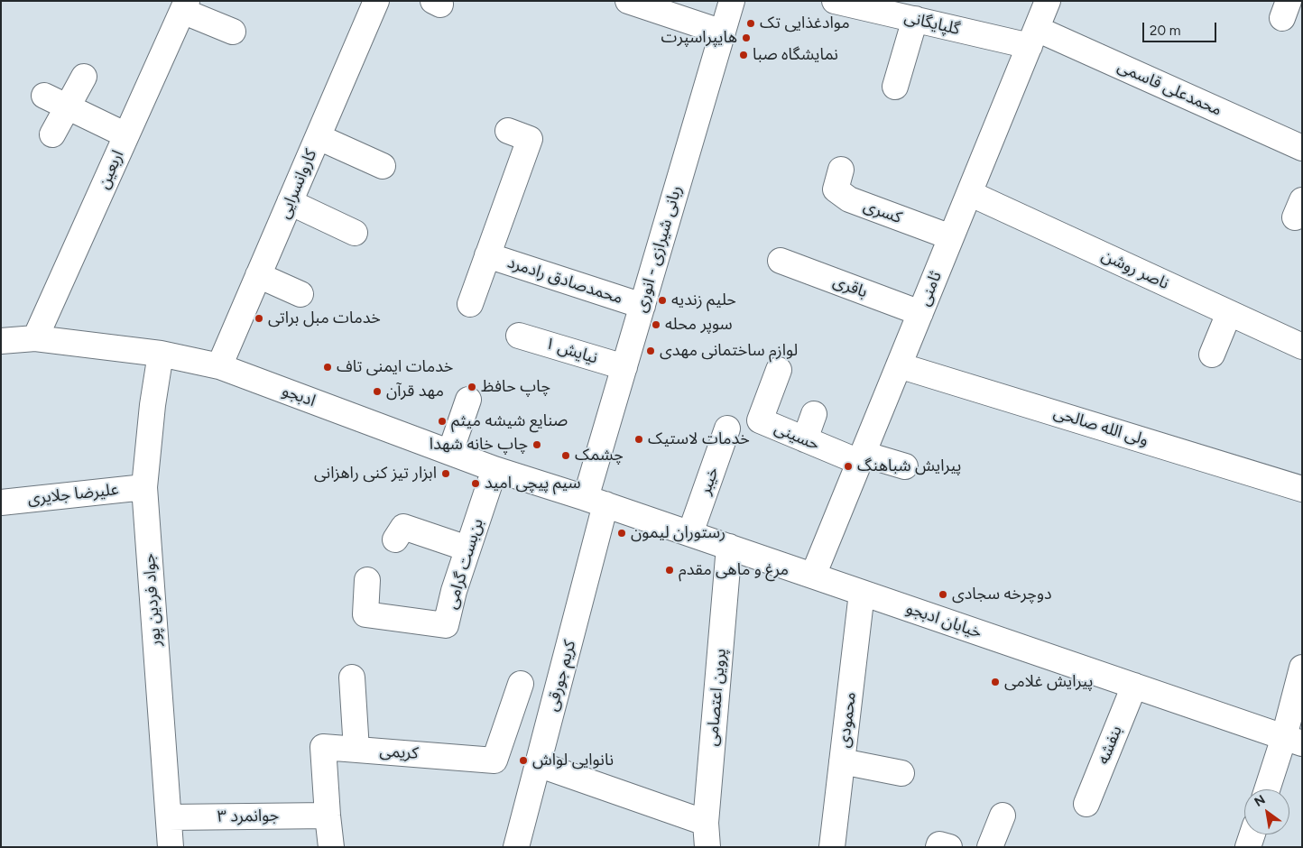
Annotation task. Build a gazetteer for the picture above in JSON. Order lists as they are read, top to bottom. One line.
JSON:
{"streets":{"street":["گلپایگانی","محمدعلی قاسمی","اربعین","کاروانسرایی","کسری","ربانی شیرازی - انوری","ناصر روشن","محمدصادق رادمرد","باقری","ثامنی","نیایش ۱","ادبجو","ولی الله صالحی","حسینی","خیبر","علیرضا جلایری","بن‌بست گرامی","جواد فردین پور","خیابان ادبجو","کریم جورقی","پروین اعتصامی","محمودی","بنفشه","کریمی","جوانمرد ۳"]},"crossings":[["گلپایگانی","محمدعلی قاسمی"],["گلپایگانی","ثامنی"],["محمدعلی قاسمی","ثامنی"],["اربعین","ادبجو"],["کاروانسرایی","ادبجو"],["کسری","ثامنی"],["ربانی شیرازی - انوری","محمدصادق رادمرد"],["ربانی شیرازی - انوری","نیایش ۱"],["ربانی شیرازی - انوری","ادبجو"],["ربانی شیرازی - انوری","خیابان ادبجو"],["ربانی شیرازی - انوری","کریم جورقی"],["ناصر روشن","ثامنی"],["باقری","ثامنی"],["ثامنی","ولی الله صالحی"],["ثامنی","حسینی"],["ثامنی","خیابان ادبجو"],["ادبجو","بن‌بست گرامی"],["ادبجو","جواد فردین پور"],["ادبجو","خیابان ادبجو"],["ادبجو","کریم جورقی"],["خیبر","خیابان ادبجو"],["علیرضا جلایری","جواد فردین پور"],["جواد فردین پور","جوانمرد ۳"],["خیابان ادبجو","کریم جورقی"],["خیابان ادبجو","پروین اعتصامی"],["خیابان ادبجو","محمودی"],["خیابان ادبجو","بنفشه"],["کریمی","جوانمرد ۳"]],"places":["موادغذایی تک","هایپراسپرت","نمایشگاه صبا","حلیم زندیه","خدمات مبل براتی","سوپر محله","لوازم ساختمانی مهدی","خدمات ایمنی تاف","چاپ حافظ","مهد قرآن","صنایع شیشه میثم","خدمات لاستیک","چاپ خانه شهدا","چشمک","پیرایش شباهنگ","ابزار تیز کنی راهزانی","سیم پیچی امید","رستوران لیمون","مرغ و ماهی مقدم","دوچرخه سجادی","پیرایش غلامی","نانوایی لواش"],"scale_bar":"20 m","north":"top left"}
